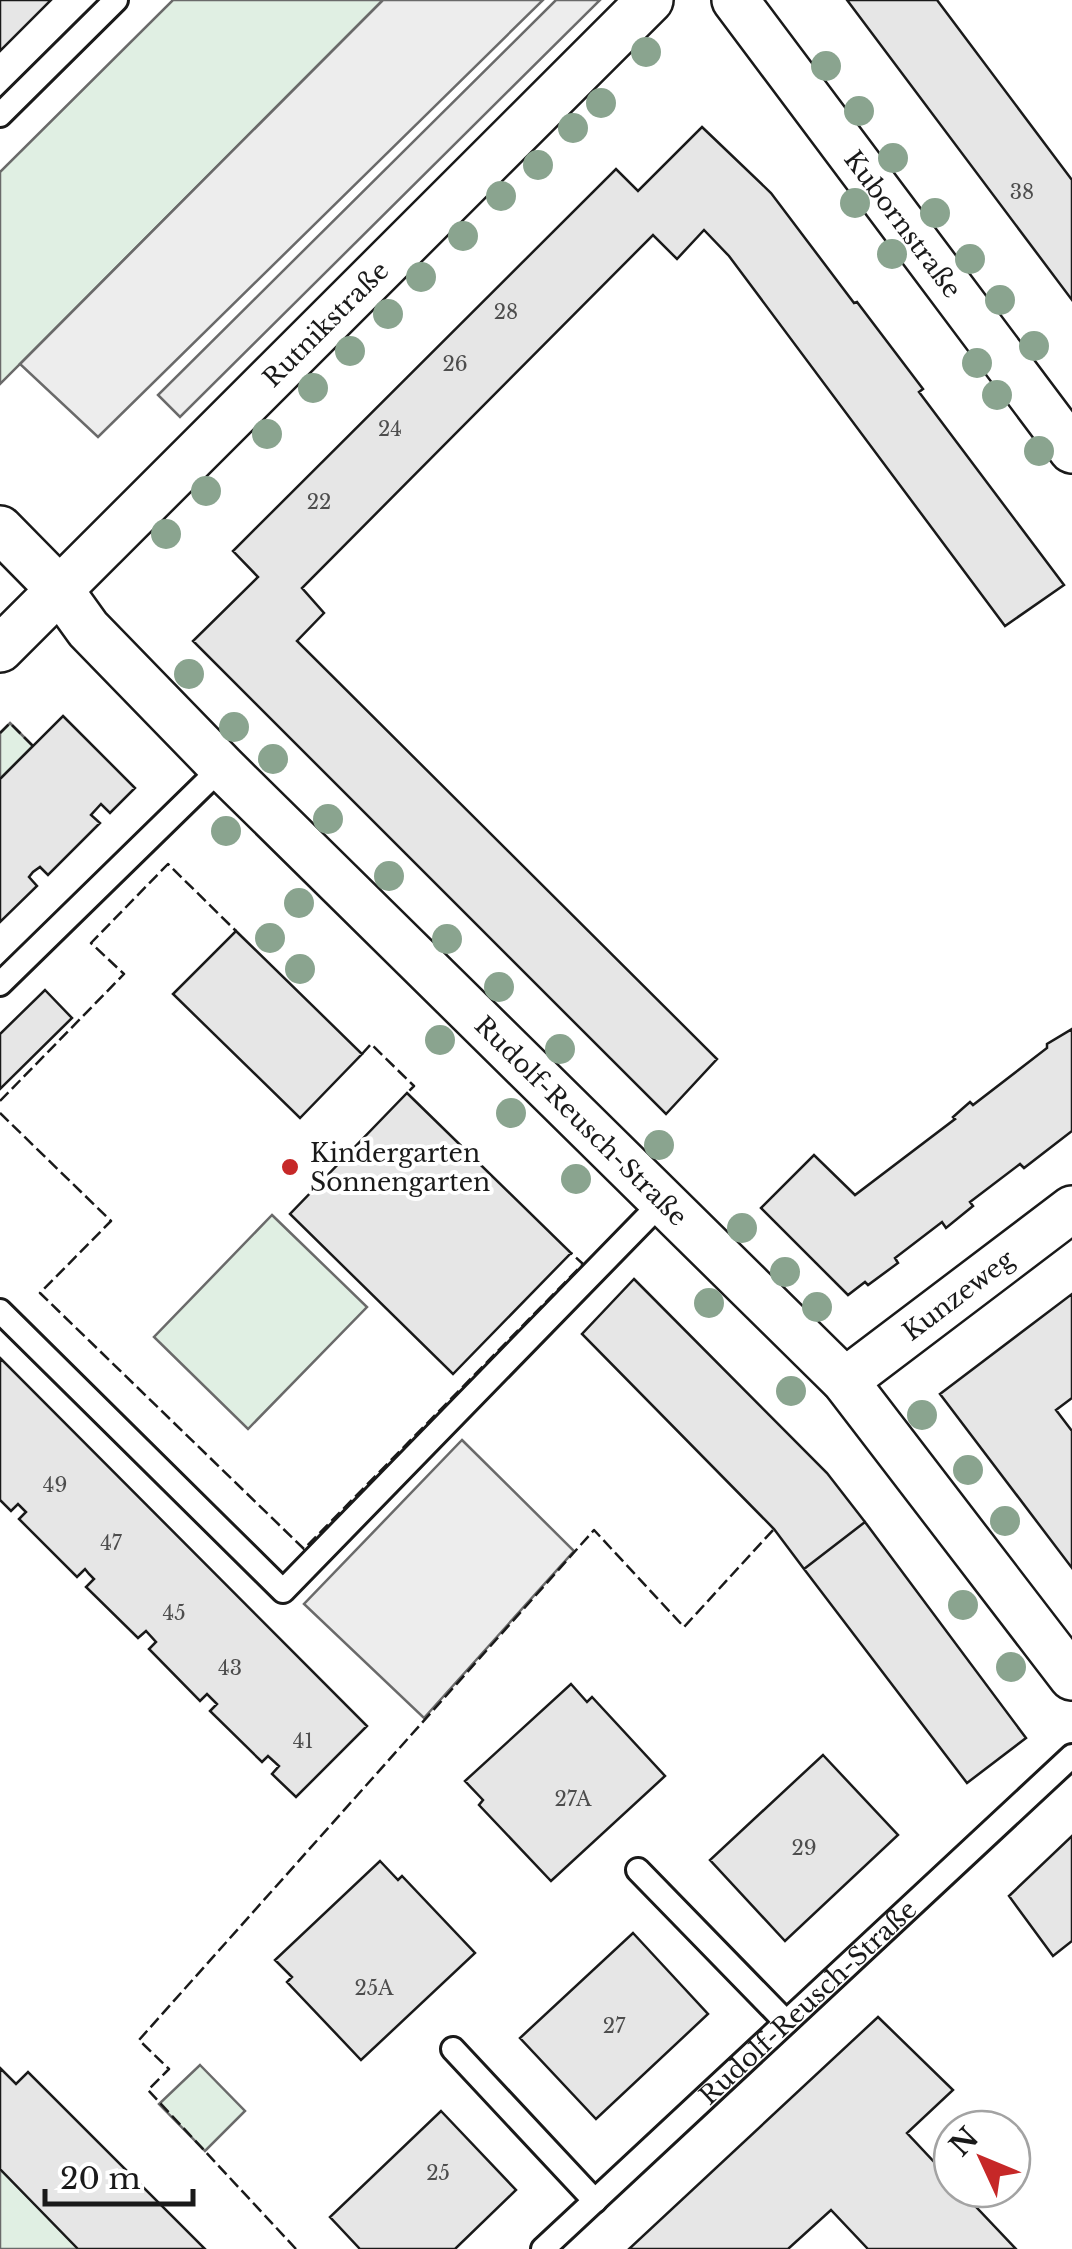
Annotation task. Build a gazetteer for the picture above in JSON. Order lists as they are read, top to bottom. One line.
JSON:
{"streets":{"street":["Kubornstraße","Rutnikstraße","Rudolf-Reusch-Straße","Kunzeweg"]},"crossings":[["Rutnikstraße","Rudolf-Reusch-Straße"],["Rudolf-Reusch-Straße","Kunzeweg"]],"places":["Kindergarten Sonnengarten"],"house_numbers":["38","28","26","24","22","49","47","45","43","41","27A","29","25A","27","25"],"scale_bar":"20 m","north":"top left"}
